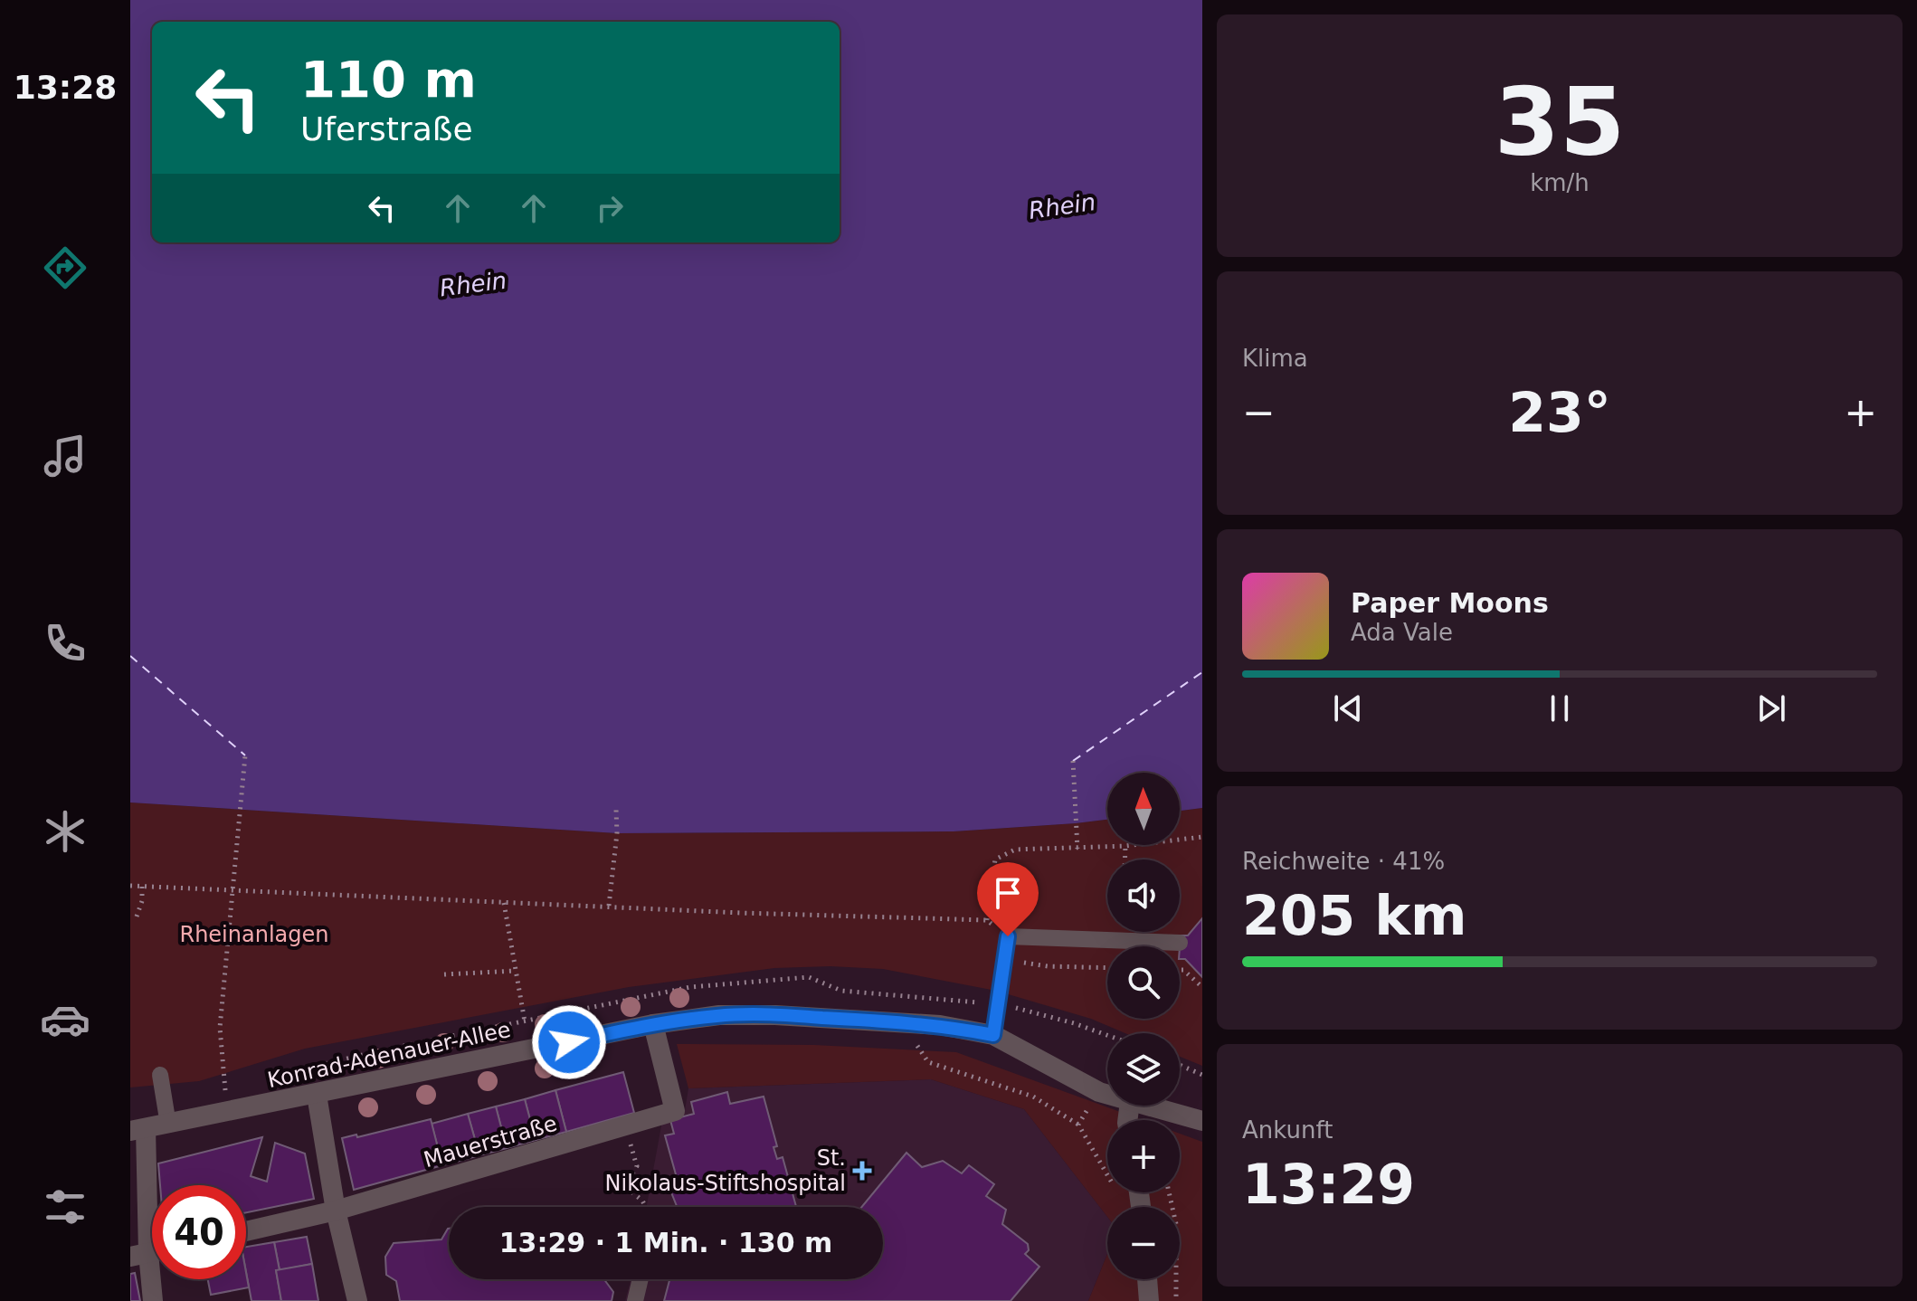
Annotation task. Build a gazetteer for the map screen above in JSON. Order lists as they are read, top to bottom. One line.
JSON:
{"streets":{"street":["Konrad-Adenauer-Allee","Mauerstraße"]},"crossings":[["Konrad-Adenauer-Allee","Mauerstraße"]],"water":["Rhein"],"parks":["Rheinanlagen"],"places":{"health":["St. Nikolaus-Stiftshospital"]},"north":"top","page":{"tabs":"13:28","tile":[["35","km/h"],"Klima",["Reichweite · 41%","205 km"],["Ankunft","13:29"]],"turn":["110 m","Uferstraße"],"heat":["−","23°","+"],"song":["Paper Moons","Ada Vale"],"map_buttons":["+","−"],"limit":"40","trip":"13:29 · 1 Min. · 130 m"}}
